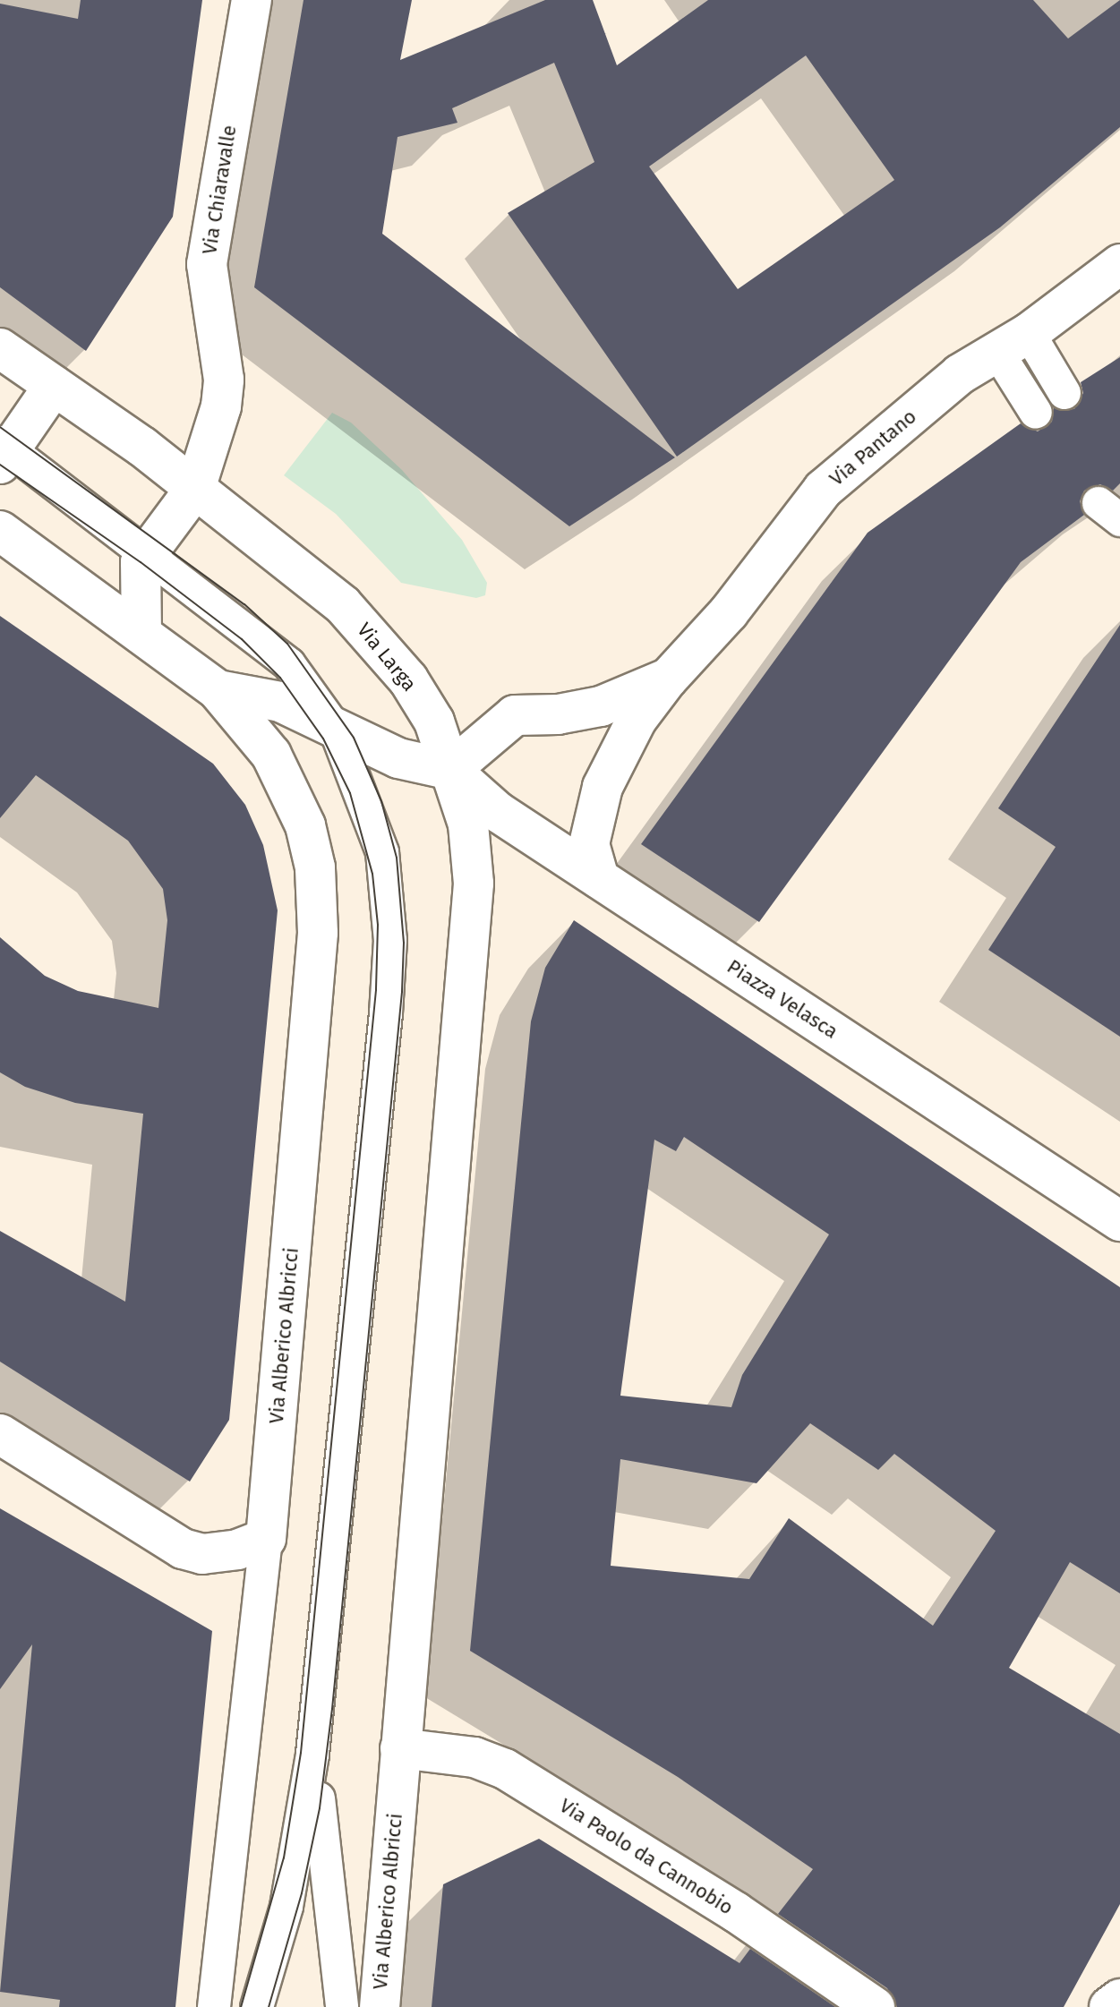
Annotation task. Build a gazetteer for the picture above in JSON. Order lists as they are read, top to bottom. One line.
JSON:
{"streets":{"street":["Via Chiaravalle","Via Pantano","Via Larga","Piazza Velasca","Via Alberico Albricci","Via Paolo da Cannobio"]},"crossings":[["Via Chiaravalle","Via Larga"],["Via Pantano","Via Larga"],["Via Pantano","Piazza Velasca"],["Via Pantano","Via Alberico Albricci"],["Via Larga","Piazza Velasca"],["Via Larga","Via Alberico Albricci"],["Piazza Velasca","Via Alberico Albricci"],["Via Alberico Albricci","Via Paolo da Cannobio"]]}
